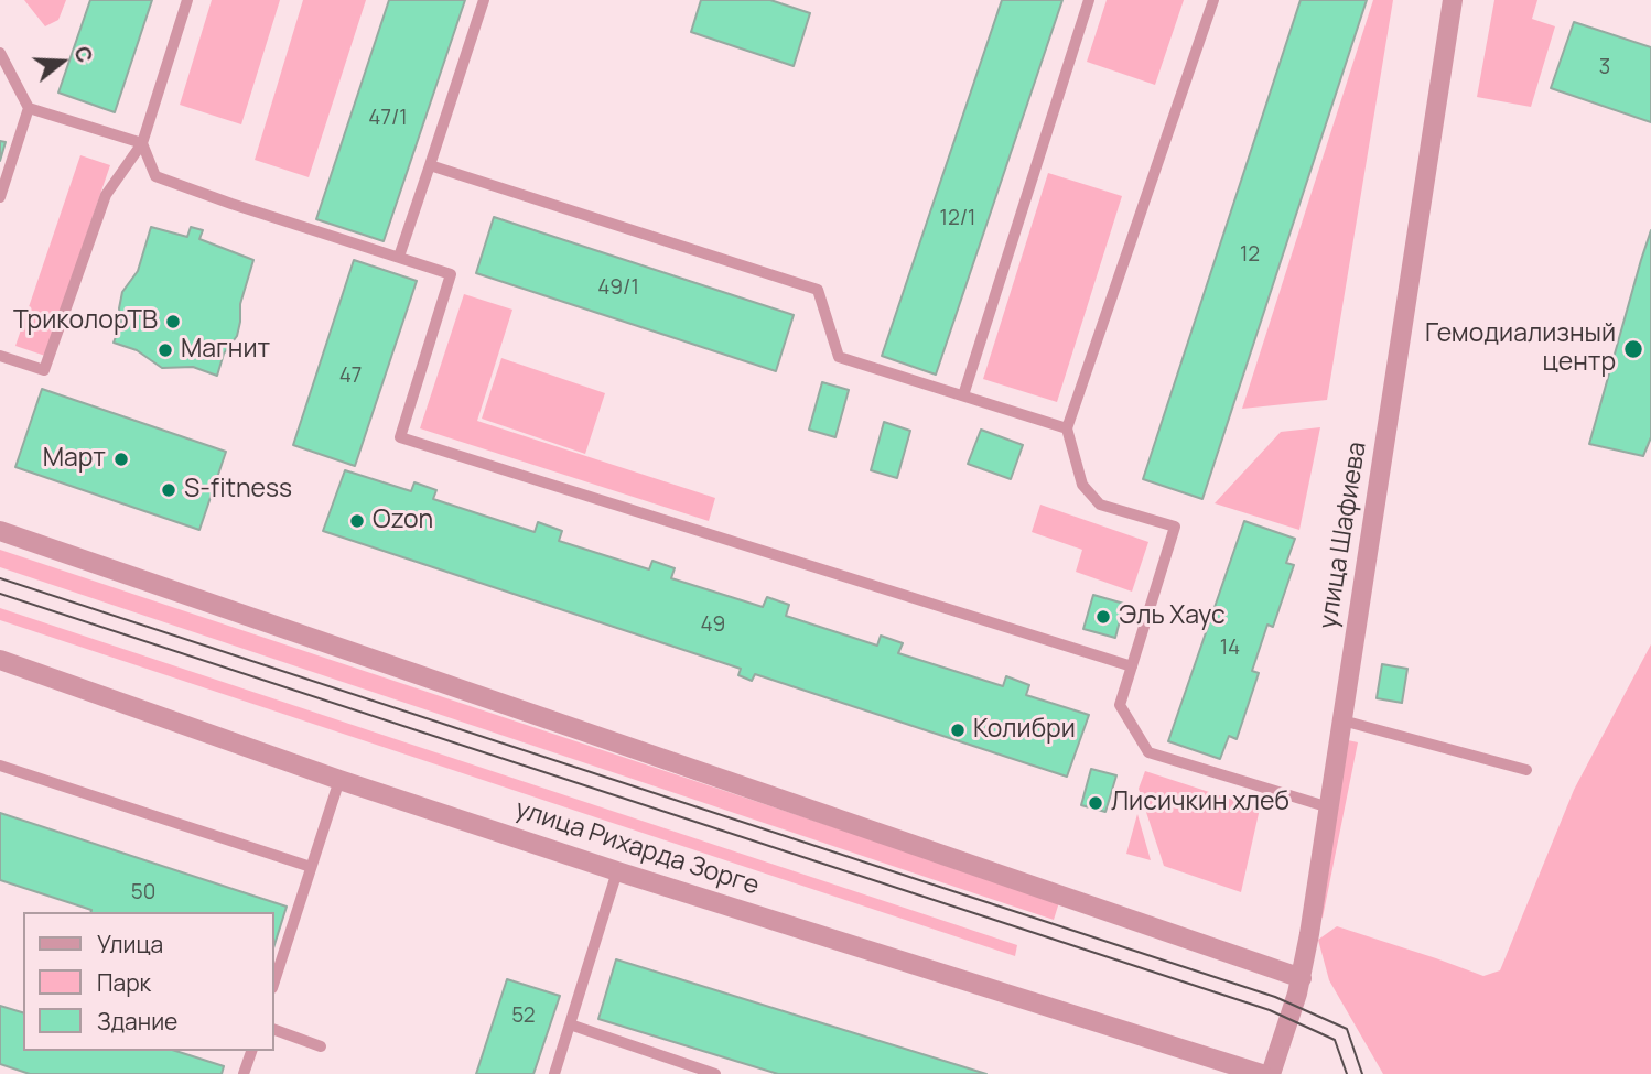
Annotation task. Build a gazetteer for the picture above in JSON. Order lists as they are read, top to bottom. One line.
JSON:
{"streets":{"street":["улица Шафиева","улица Рихарда Зорге"]},"places":["ТриколорТВ","Гемодиализный центр","Магнит","Март","S-fitness","Ozon","Эль Хаус","Колибри","Лисичкин хлеб"],"house_numbers":["3","47/1","12/1","12","49/1","47","49","14","50","52"],"legend":["Улица","Парк","Здание"],"north":"right"}
